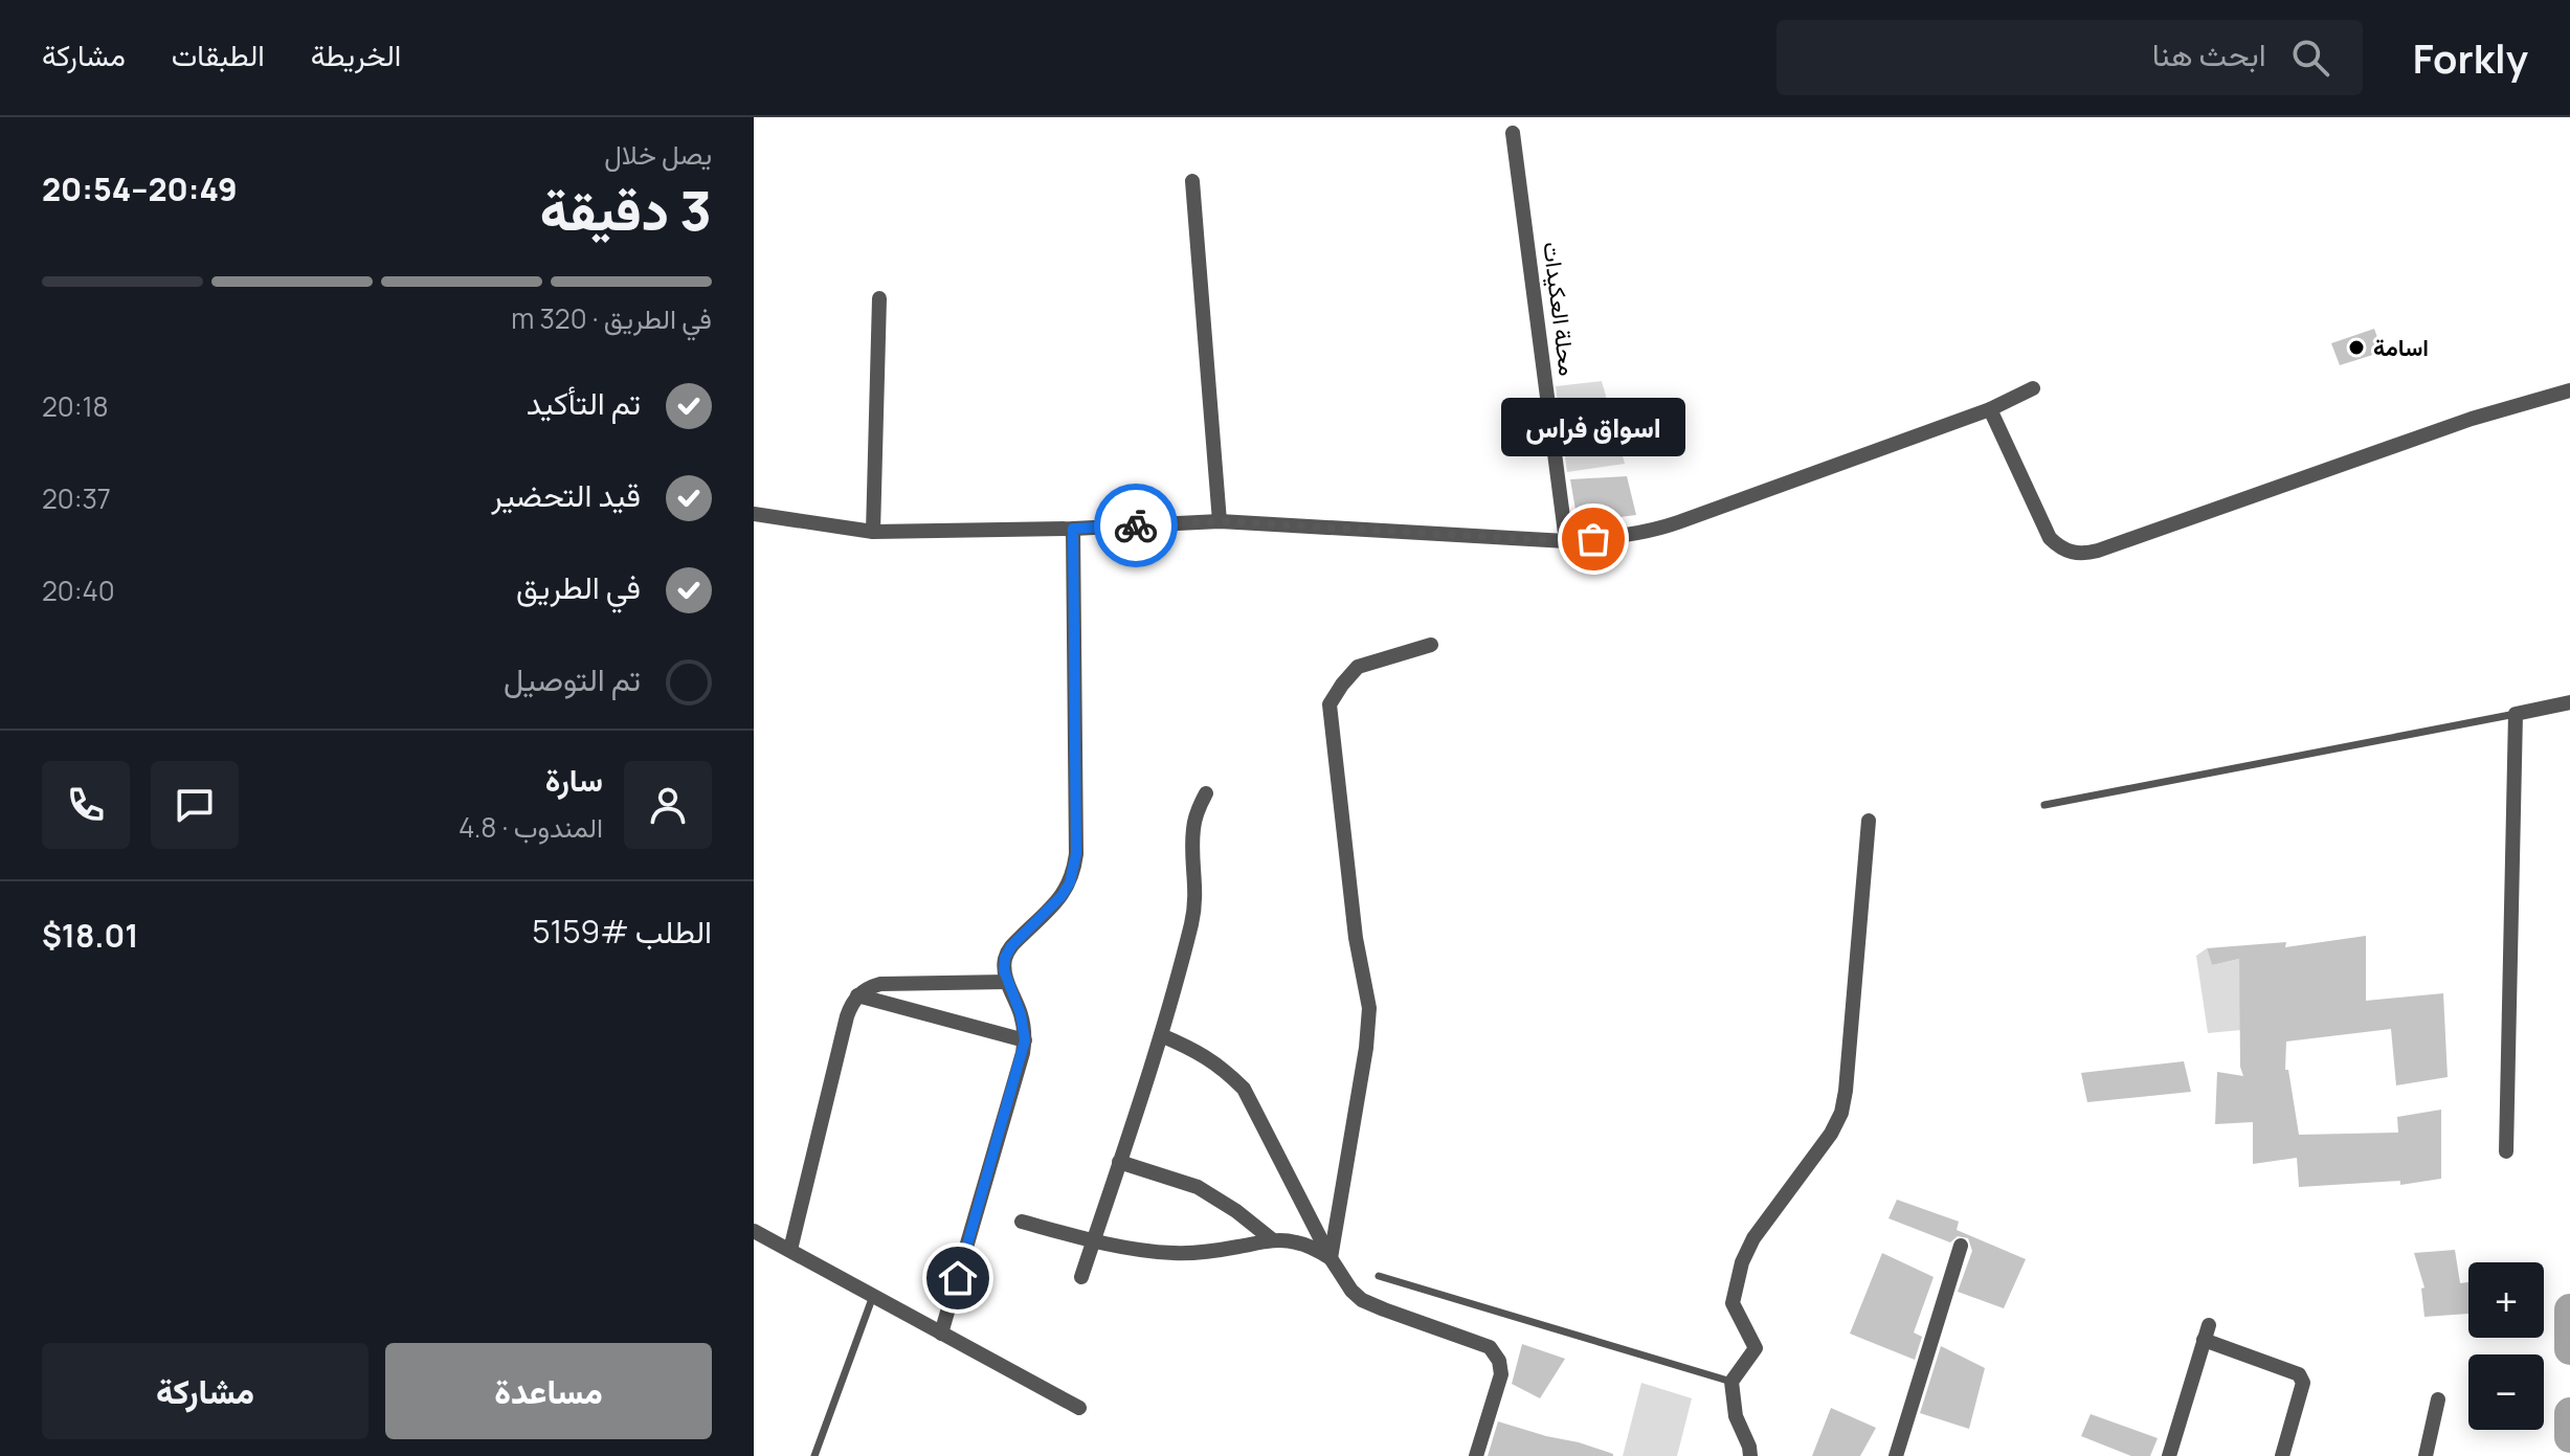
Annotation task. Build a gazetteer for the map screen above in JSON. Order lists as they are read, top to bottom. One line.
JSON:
{"streets":{"street":["محلة العكيدات"]},"places":["اسامة","اسواق فراس"],"page":{"header":"Forkly","search":"ابحث هنا","nav":["الخريطة","الطبقات","مشاركة"],"heading":["3 دقيقة","يصل خلال","20:49–20:54"],"panel":["سارة","المندوب · 4.8","الطلب #5159","$18.01"],"bar":"في الطريق · 320 m","list":[["تم التأكيد","20:18"],["قيد التحضير","20:37"],["في الطريق","20:40"],"تم التوصيل"],"bubble":"اسواق فراس","map_buttons":["+","−"],"buttons":["مساعدة","مشاركة"]}}
